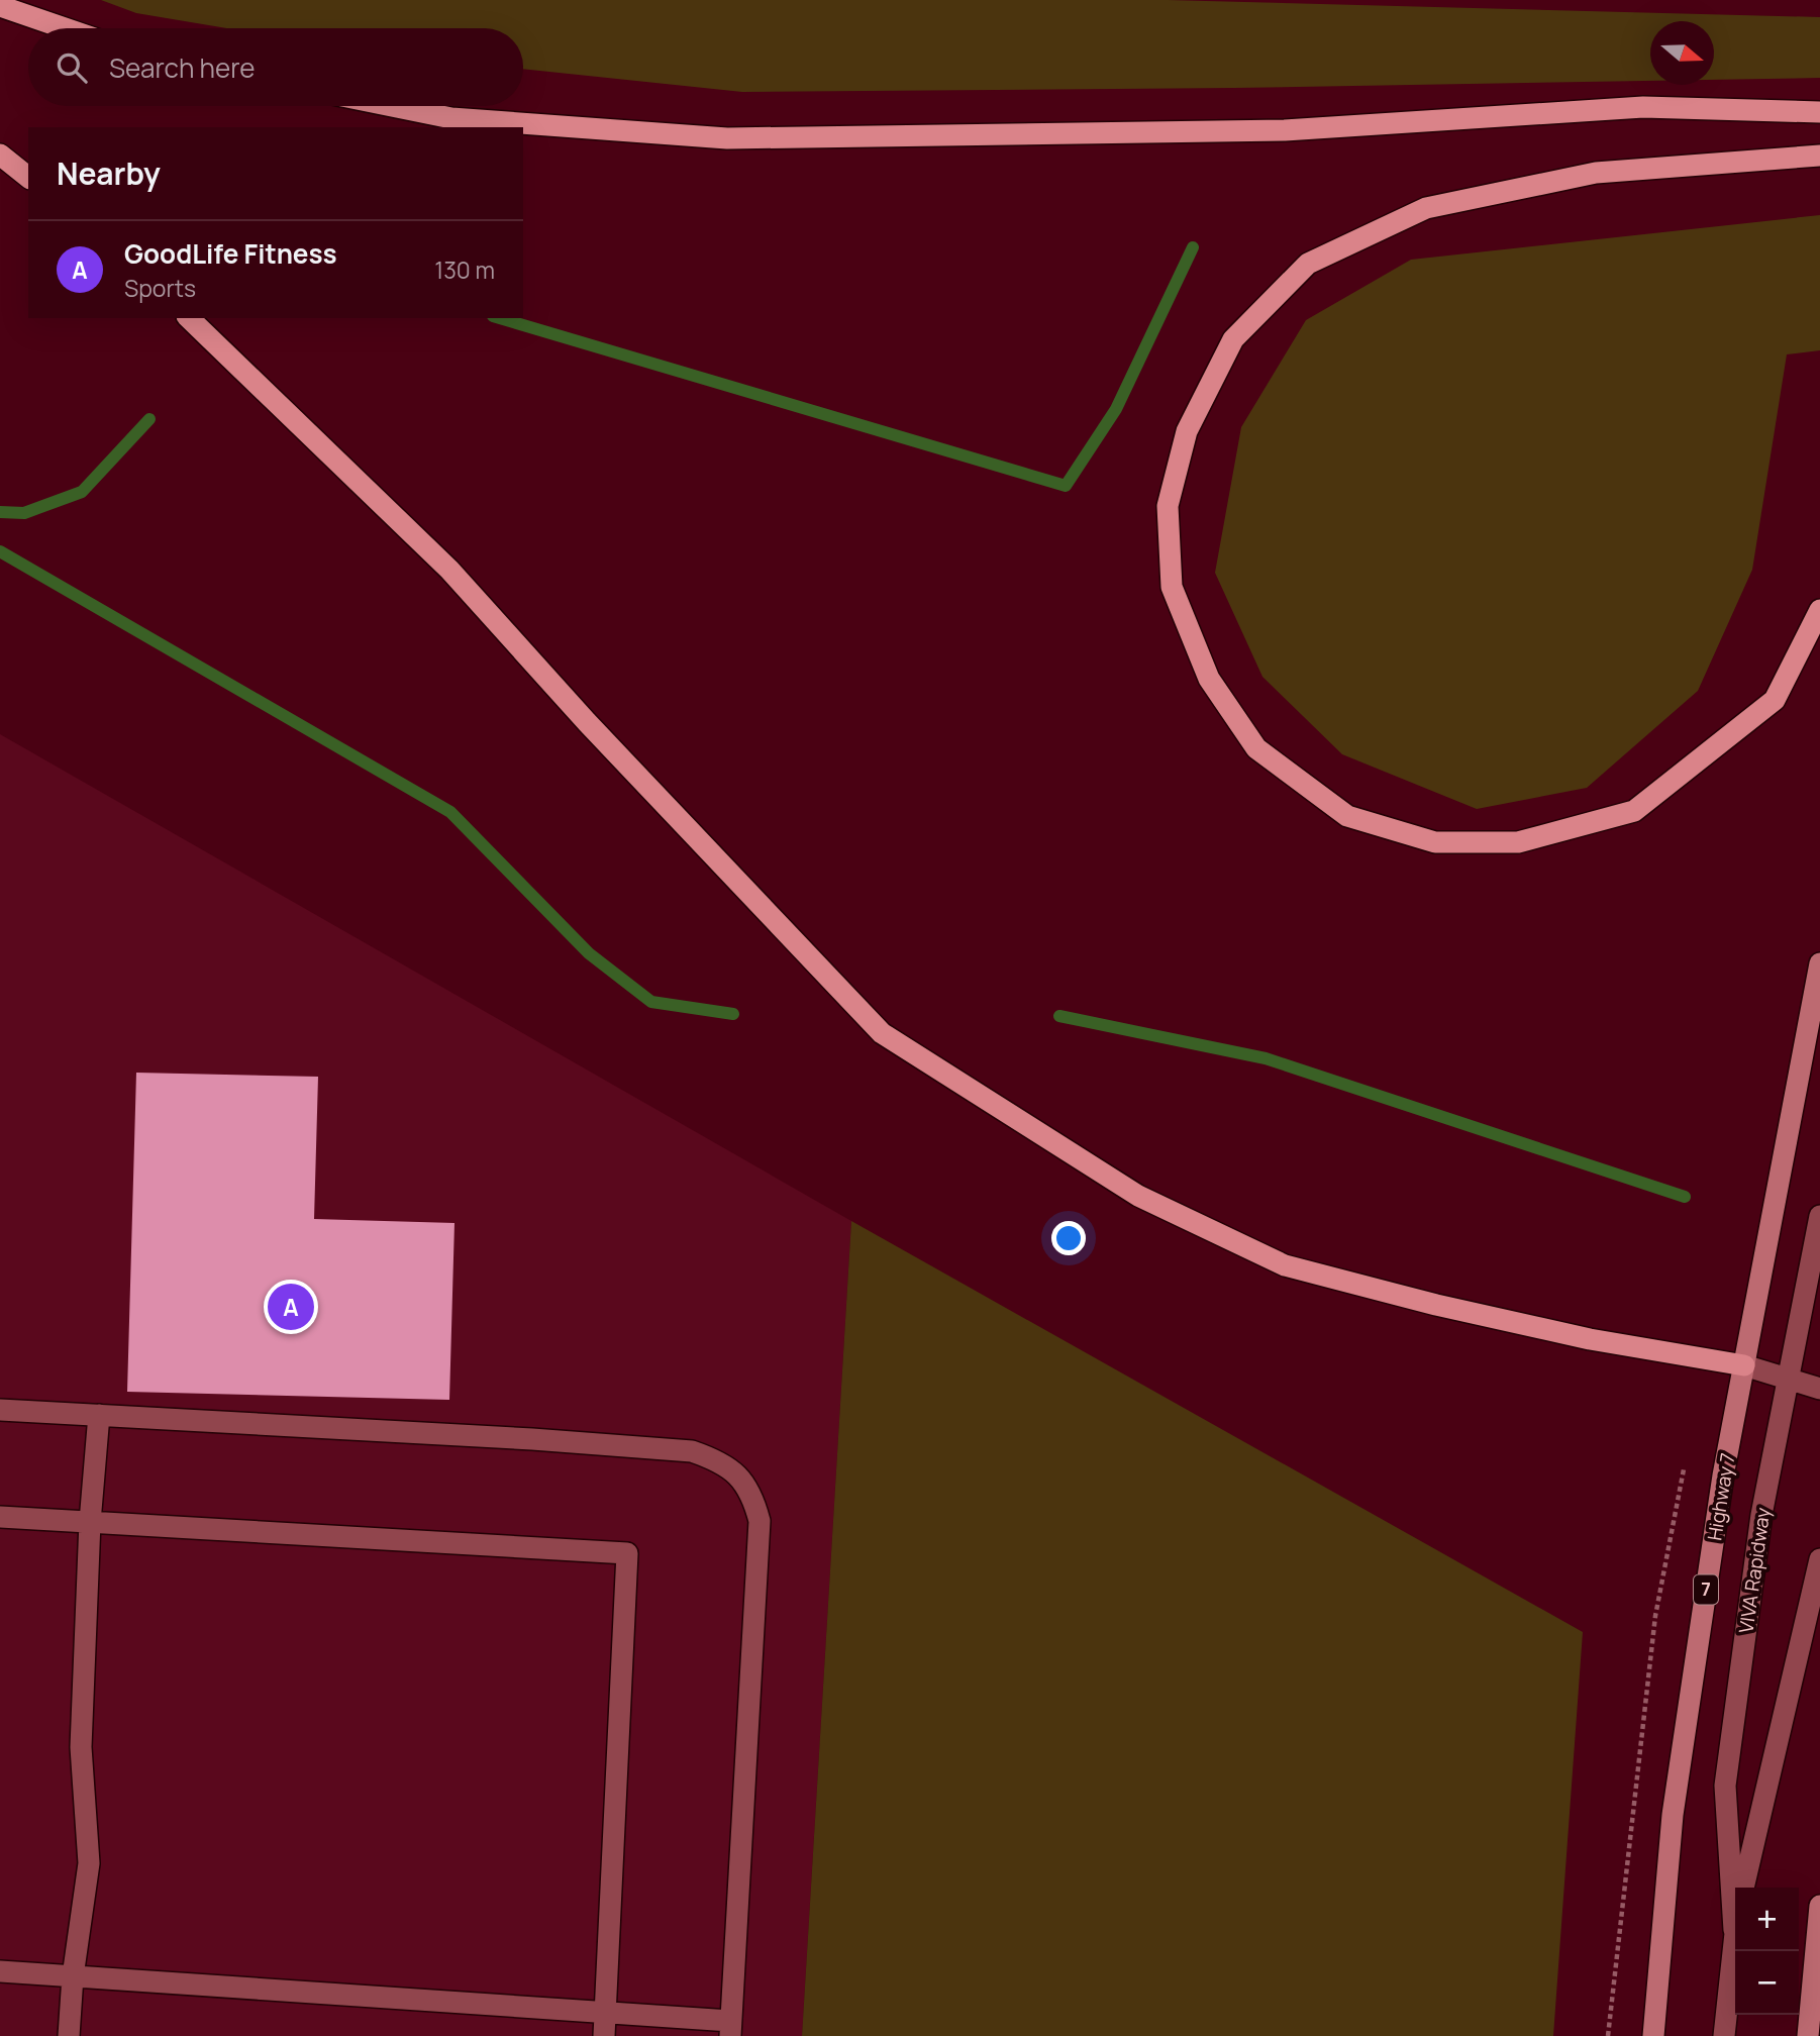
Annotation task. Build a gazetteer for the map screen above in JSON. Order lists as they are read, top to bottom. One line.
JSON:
{"streets":{"main road":["Highway 7","7"],"street":["VIVA Rapidway"]},"north":"right","page":{"search":"Search here","heading":"Nearby","list":[{"mark":"A","name":"GoodLife Fitness","note":"Sports","value":"130 m"}],"pins":"A","map_buttons":["+","−"]}}
